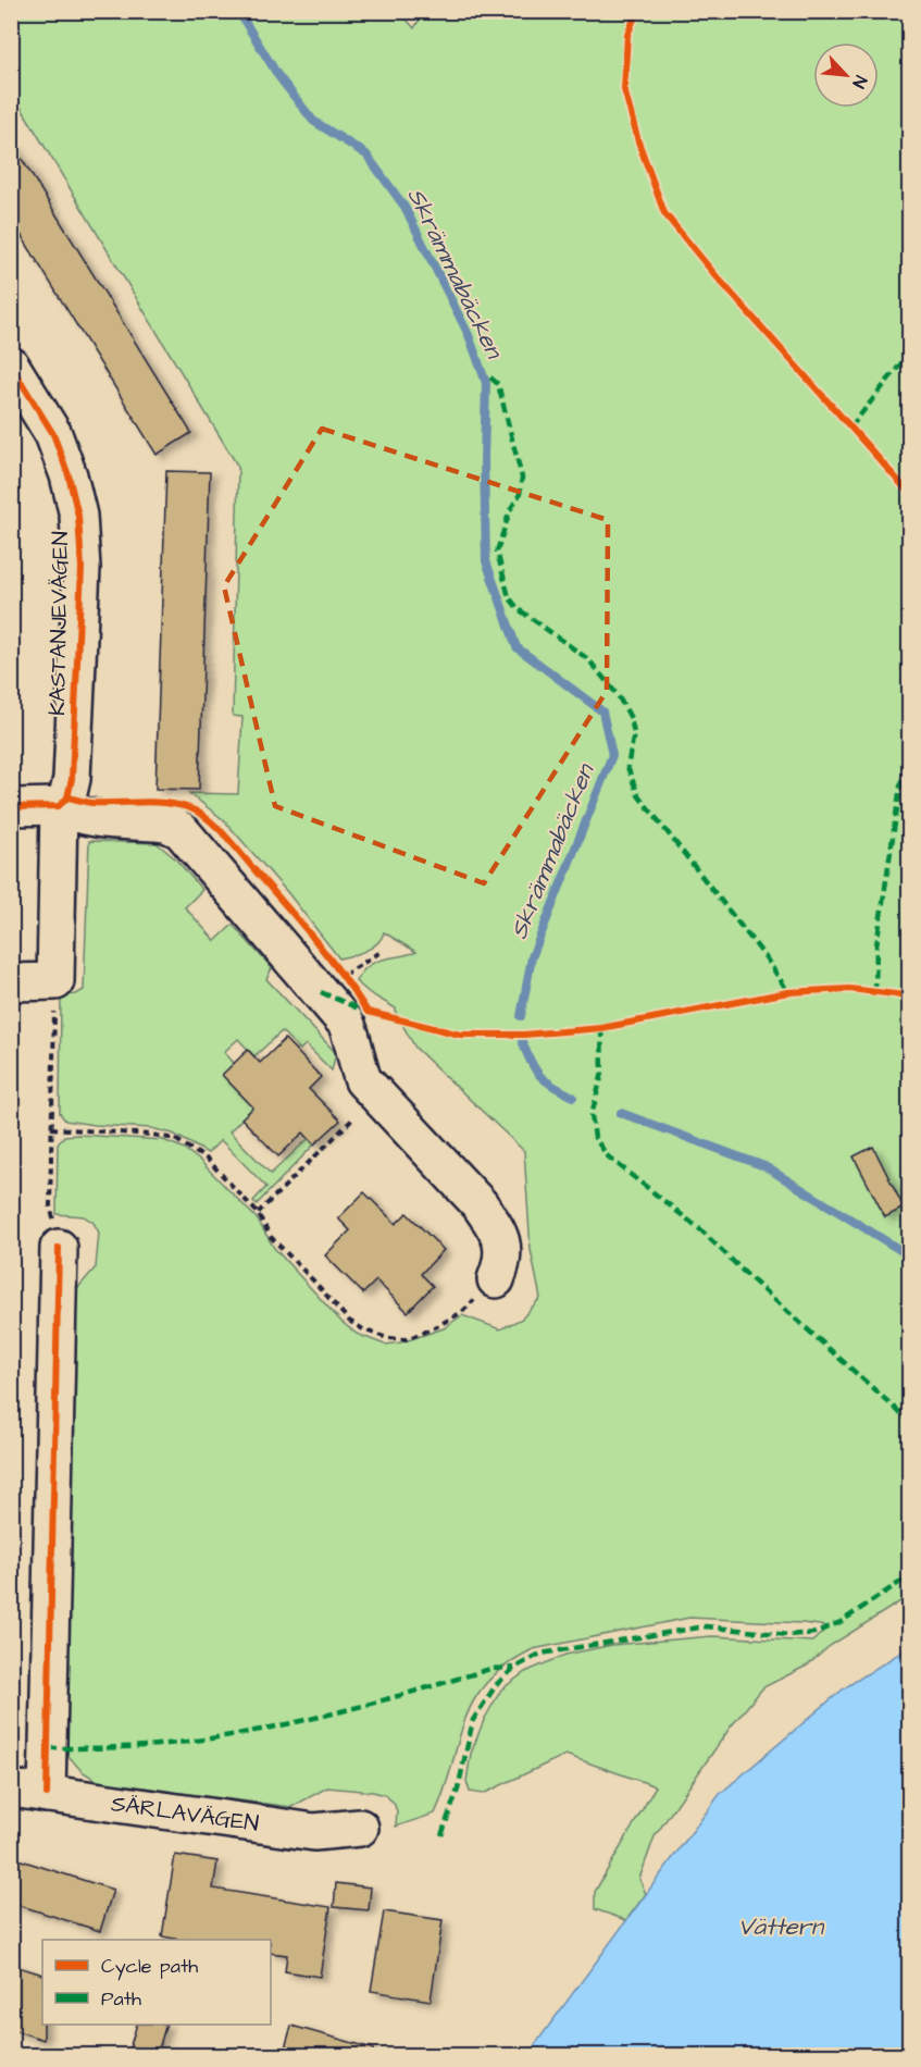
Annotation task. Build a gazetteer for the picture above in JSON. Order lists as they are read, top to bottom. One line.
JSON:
{"streets":{"street":["KASTANJEVÄGEN","SÄRLAVÄGEN"]},"water":["Skrämmabäcken","Vättern"],"legend":["Cycle path","Path"],"north":"bottom right"}
